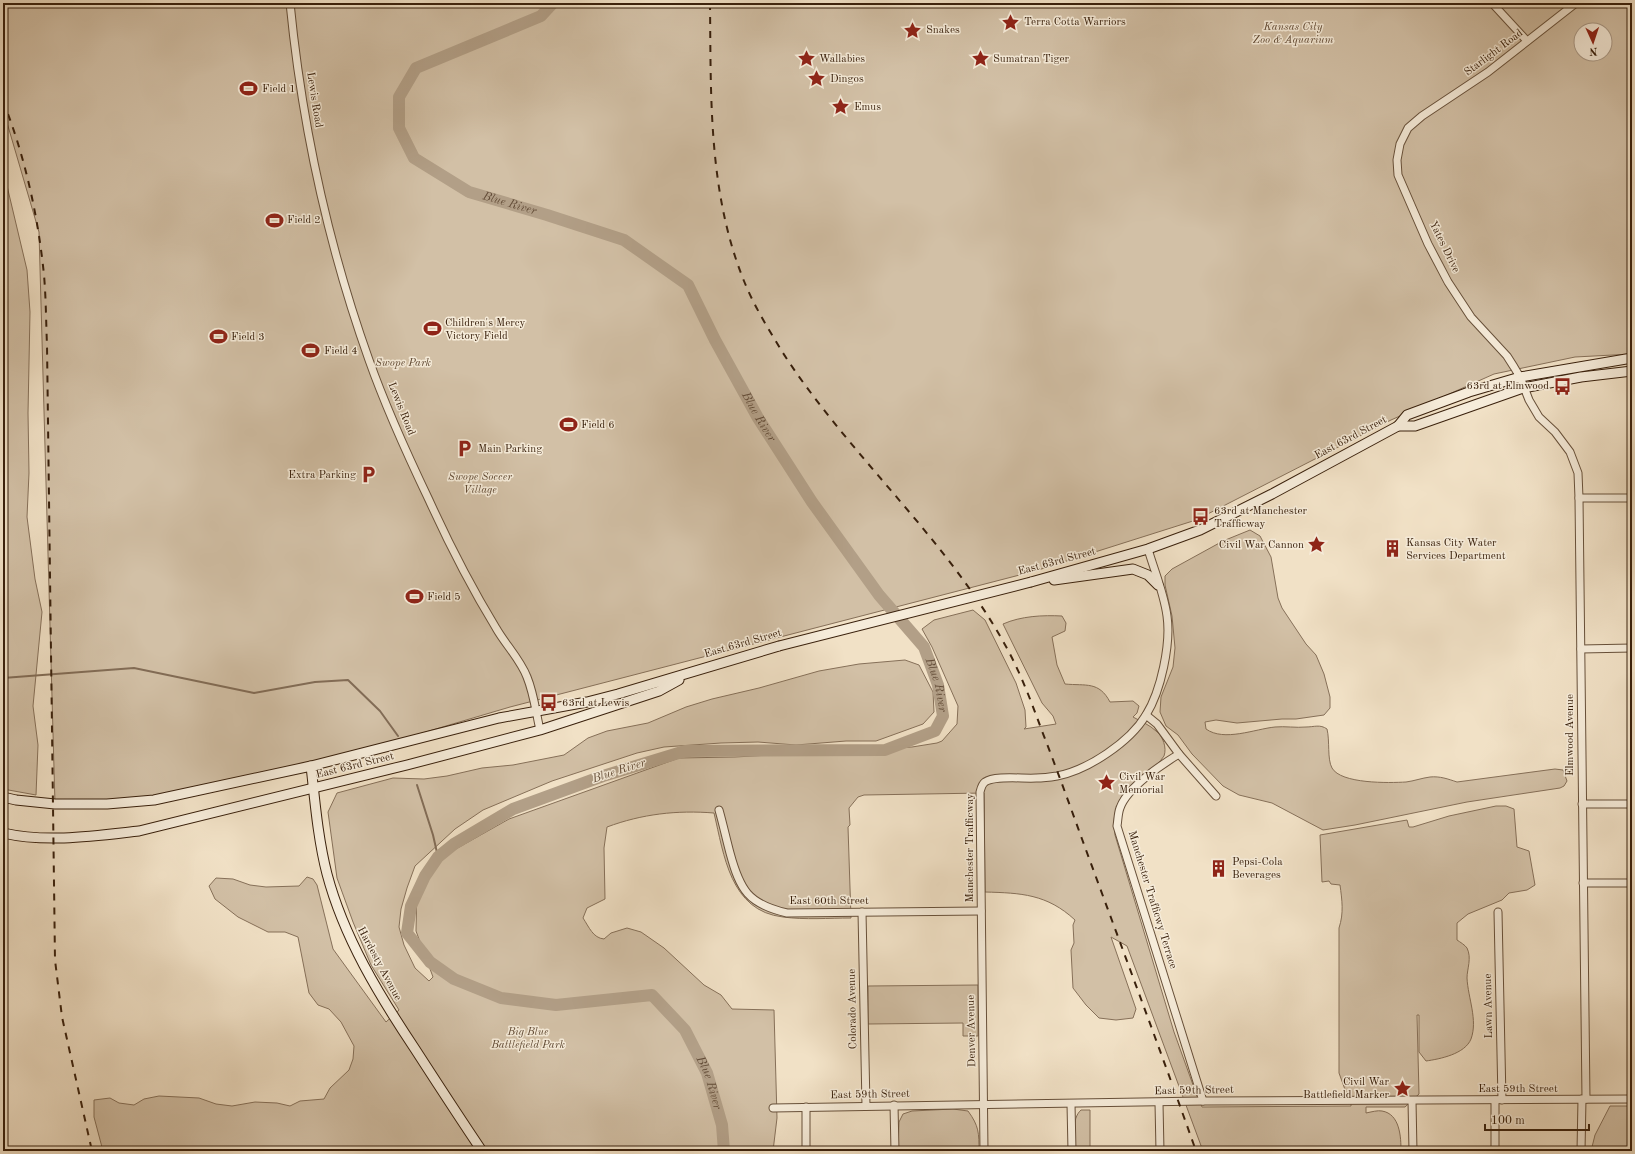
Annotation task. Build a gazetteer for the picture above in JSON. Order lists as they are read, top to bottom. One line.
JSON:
{"streets":{"main road":["East 63rd Street","Hardesty Avenue"],"street":["Starlight Road","Lewis Road","Yates Drive","Elmwood Avenue","Manchester Trafficway","Manchester Trafficwy Terrace","East 60th Street","Lawn Avenue","Colorado Avenue","Denver Avenue","East 59th Street"]},"crossings":[["Starlight Road","Yates Drive"],["Lewis Road","East 63rd Street"],["Yates Drive","East 63rd Street"],["Yates Drive","Elmwood Avenue"],["East 63rd Street","Elmwood Avenue"],["East 63rd Street","Manchester Trafficway"],["East 63rd Street","Hardesty Avenue"],["Elmwood Avenue","East 59th Street"],["Manchester Trafficway","East 60th Street"],["Manchester Trafficway","Denver Avenue"],["Manchester Trafficwy Terrace","East 59th Street"],["East 60th Street","Colorado Avenue"],["East 60th Street","Denver Avenue"],["Lawn Avenue","East 59th Street"],["Colorado Avenue","East 59th Street"],["Denver Avenue","East 59th Street"]],"water":["Blue River"],"parks":["Kansas City Zoo & Aquarium","Swope Park","Swope Soccer Village","Big Blue Battlefield Park"],"places":{"place":["Terra Cotta Warriors","Snakes","Wallabies","Sumatran Tiger","Dingos","Emus","Civil War Cannon","Civil War Memorial","Civil War Battlefield Marker"],"sports":["Field 1","Field 2","Children's Mercy Victory Field","Field 3","Field 4","Field 6","Field 5"],"bus stop":["63rd at Elmwood","63rd at Manchester Trafficway","63rd at Lewis"],"parking":["Main Parking","Extra Parking"],"building":["Kansas City Water Services Department","Pepsi-Cola Beverages"]},"scale_bar":"100 m","north":"bottom"}
